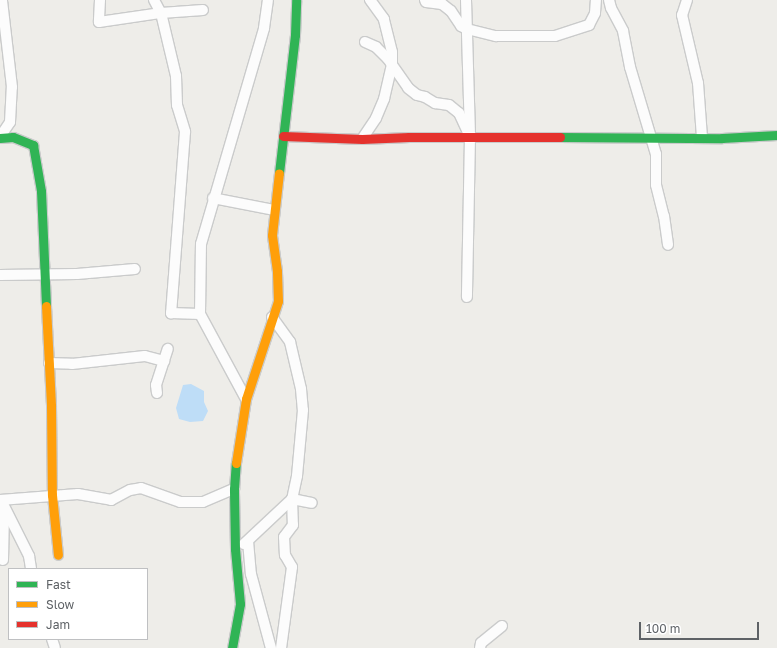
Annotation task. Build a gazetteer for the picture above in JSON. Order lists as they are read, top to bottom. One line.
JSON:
{"legend":["Fast","Slow","Jam"],"scale_bar":"100 m"}
